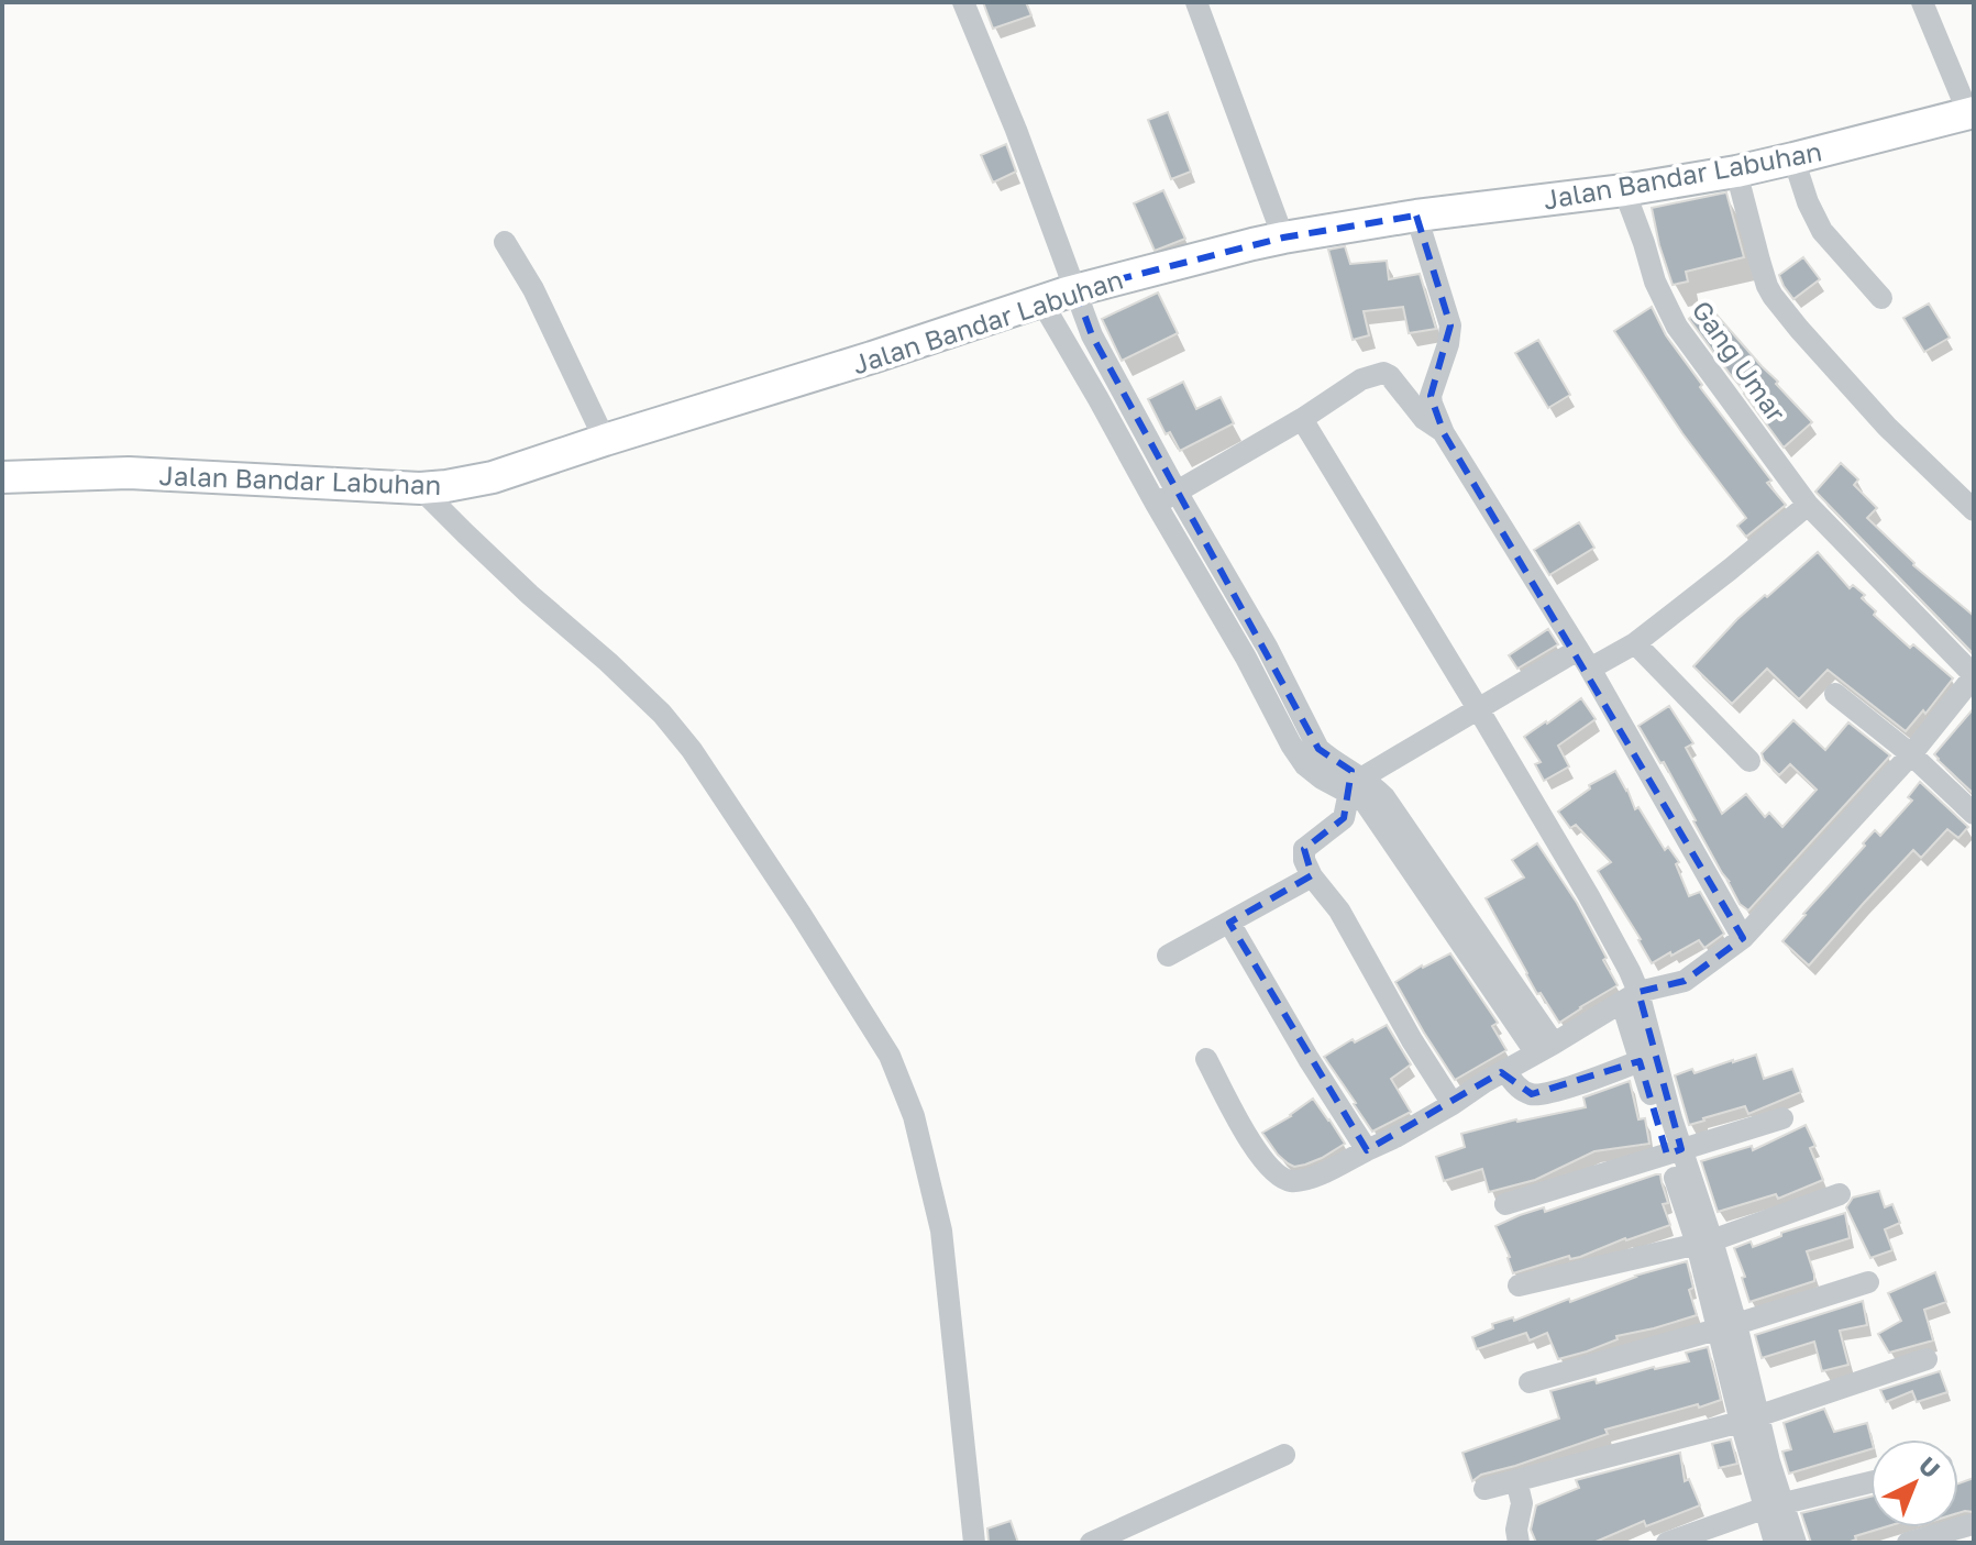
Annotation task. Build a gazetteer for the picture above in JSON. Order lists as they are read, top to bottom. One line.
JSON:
{"streets":{"main road":["Jalan Bandar Labuhan"],"street":["Gang Umar"]},"crossings":[["Jalan Bandar Labuhan","Gang Umar"]],"north":"top right"}
